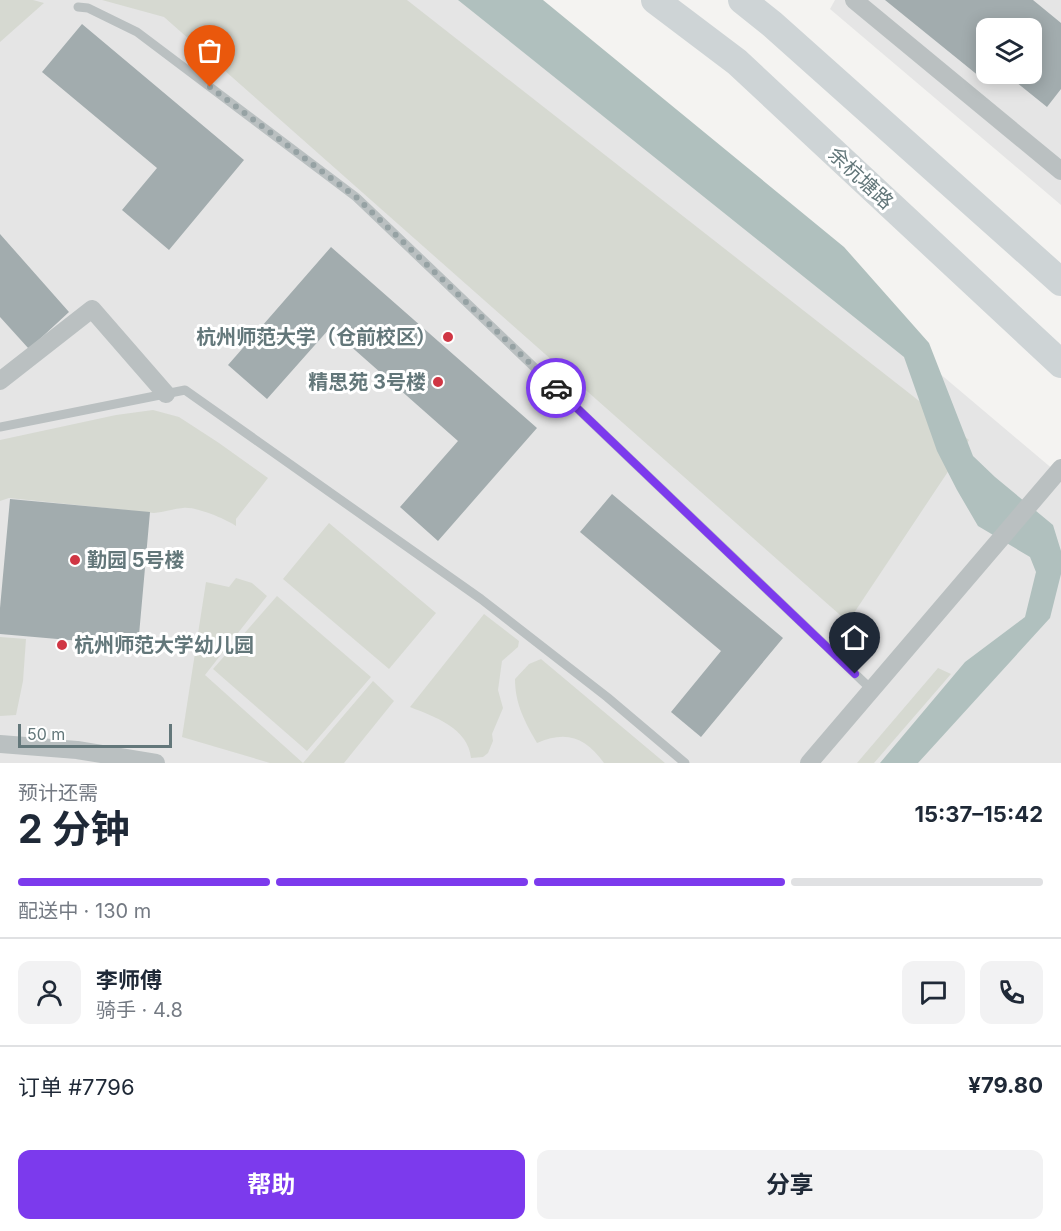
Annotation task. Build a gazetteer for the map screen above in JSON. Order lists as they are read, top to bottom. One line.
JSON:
{"streets":{"main road":["余杭塘路"]},"places":["杭州师范大学（仓前校区）","精思苑 3号楼","勤园 5号楼","杭州师范大学幼儿园"],"scale_bar":"50 m","page":{"scale":"50 m","heading":["2 分钟","预计还需","15:37–15:42"],"panel":["李师傅","骑手 · 4.8","订单 #7796","¥79.80"],"bar":"配送中 · 130 m","buttons":["帮助","分享"]}}
